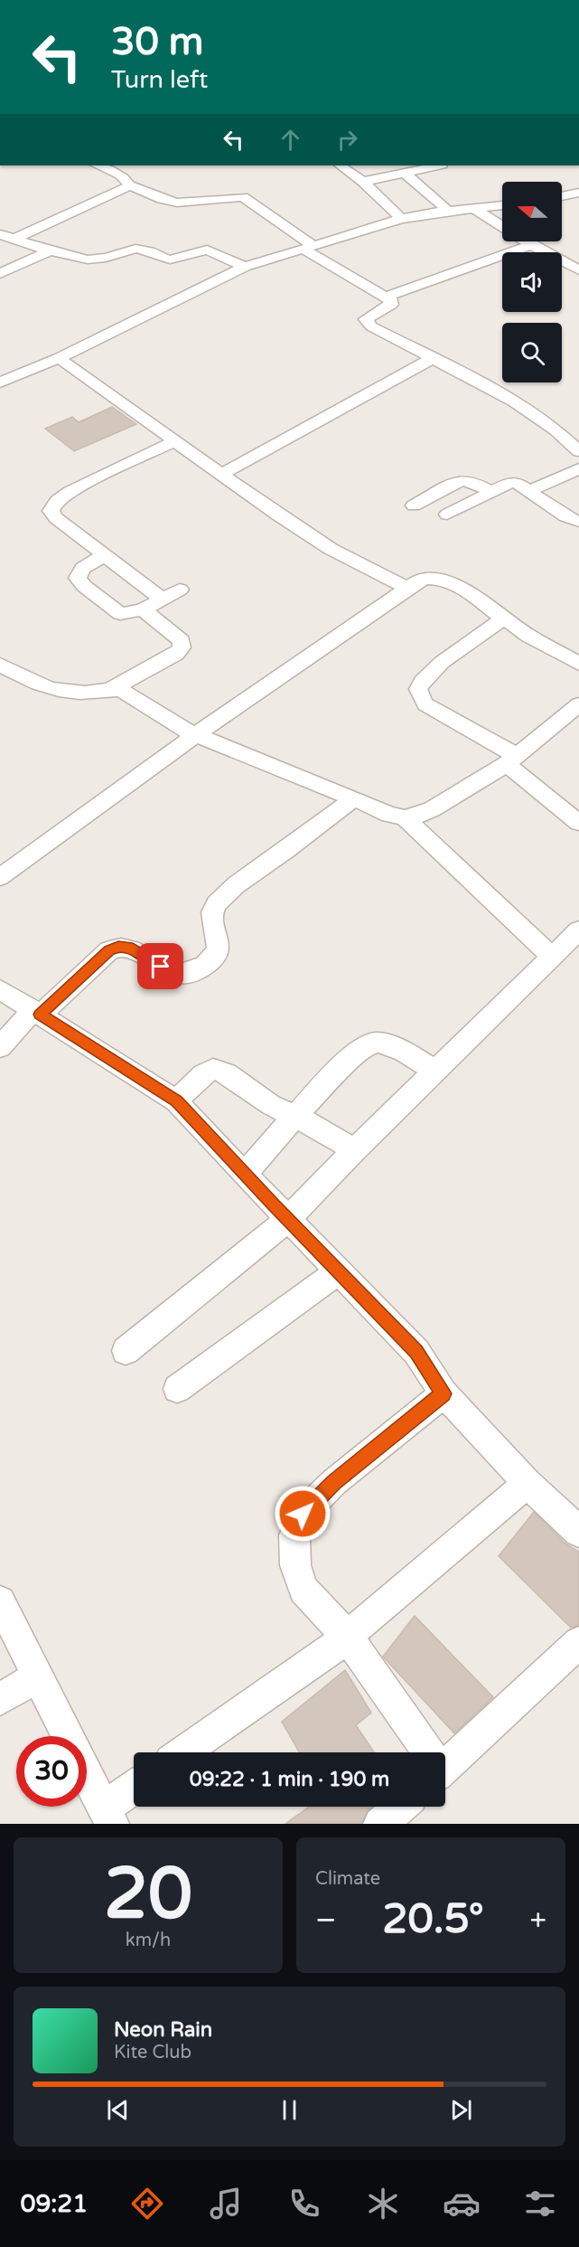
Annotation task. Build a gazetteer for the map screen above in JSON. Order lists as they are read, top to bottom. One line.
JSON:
{"north":"left","page":{"turn":["30 m","Turn left"],"limit":"30","trip":"09:22 · 1 min · 190 m","tile":[["20","km/h"],"Climate"],"heat":["−","20.5°","+"],"song":["Neon Rain","Kite Club"],"tabs":"09:21"}}
